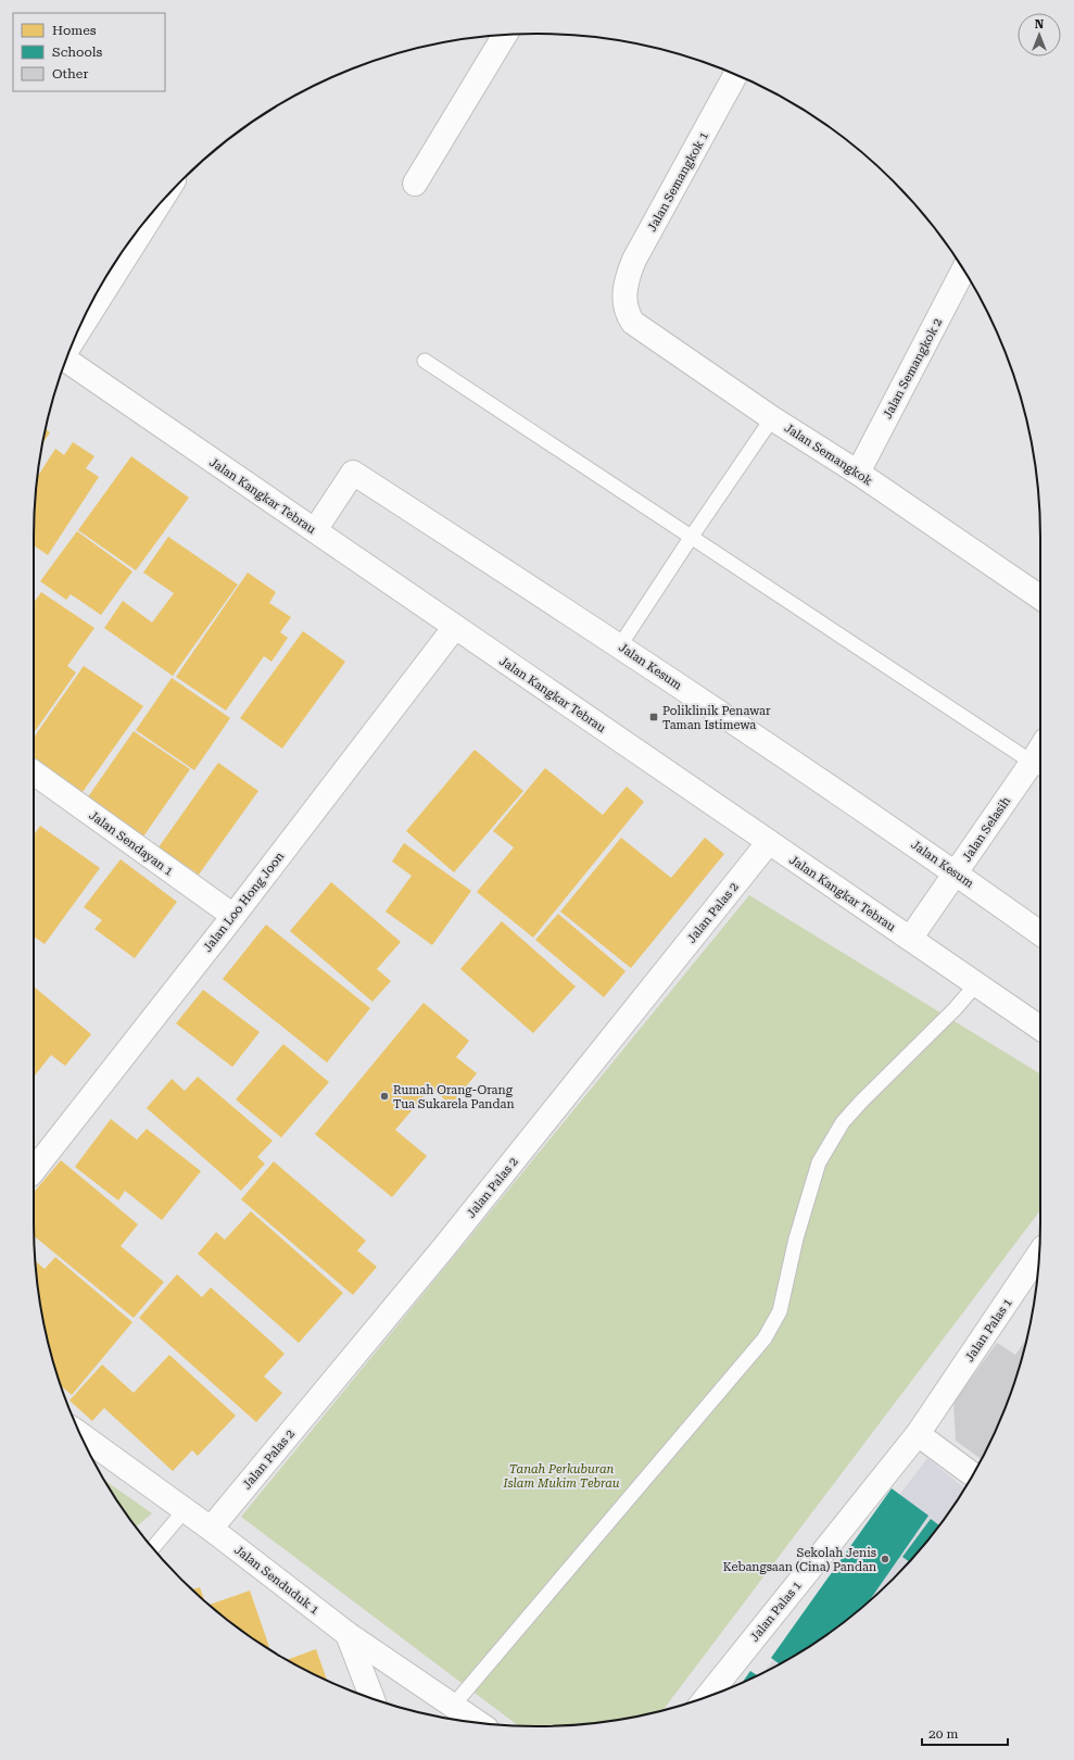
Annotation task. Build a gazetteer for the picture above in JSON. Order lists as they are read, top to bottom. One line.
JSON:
{"streets":{"street":["Jalan Semangkok 1","Jalan Semangkok 2","Jalan Semangkok","Jalan Kangkar Tebrau","Jalan Kesum","Jalan Selasih","Jalan Sendayan 1","Jalan Loo Hong Joon","Jalan Palas 2","Jalan Palas 1","Jalan Senduduk 1"]},"crossings":[["Jalan Semangkok 1","Jalan Semangkok"],["Jalan Semangkok 2","Jalan Semangkok"],["Jalan Kangkar Tebrau","Jalan Kesum"],["Jalan Kangkar Tebrau","Jalan Selasih"],["Jalan Kangkar Tebrau","Jalan Loo Hong Joon"],["Jalan Kangkar Tebrau","Jalan Palas 2"],["Jalan Kesum","Jalan Selasih"],["Jalan Sendayan 1","Jalan Loo Hong Joon"],["Jalan Palas 2","Jalan Senduduk 1"]],"parks":["Tanah Perkuburan Islam Mukim Tebrau"],"places":{"transit":["Poliklinik Penawar Taman Istimewa"],"other":["Rumah Orang-Orang Tua Sukarela Pandan","Sekolah Jenis Kebangsaan (Cina) Pandan"]},"legend":["Homes","Schools","Other"],"scale_bar":"20 m","north":"top"}
